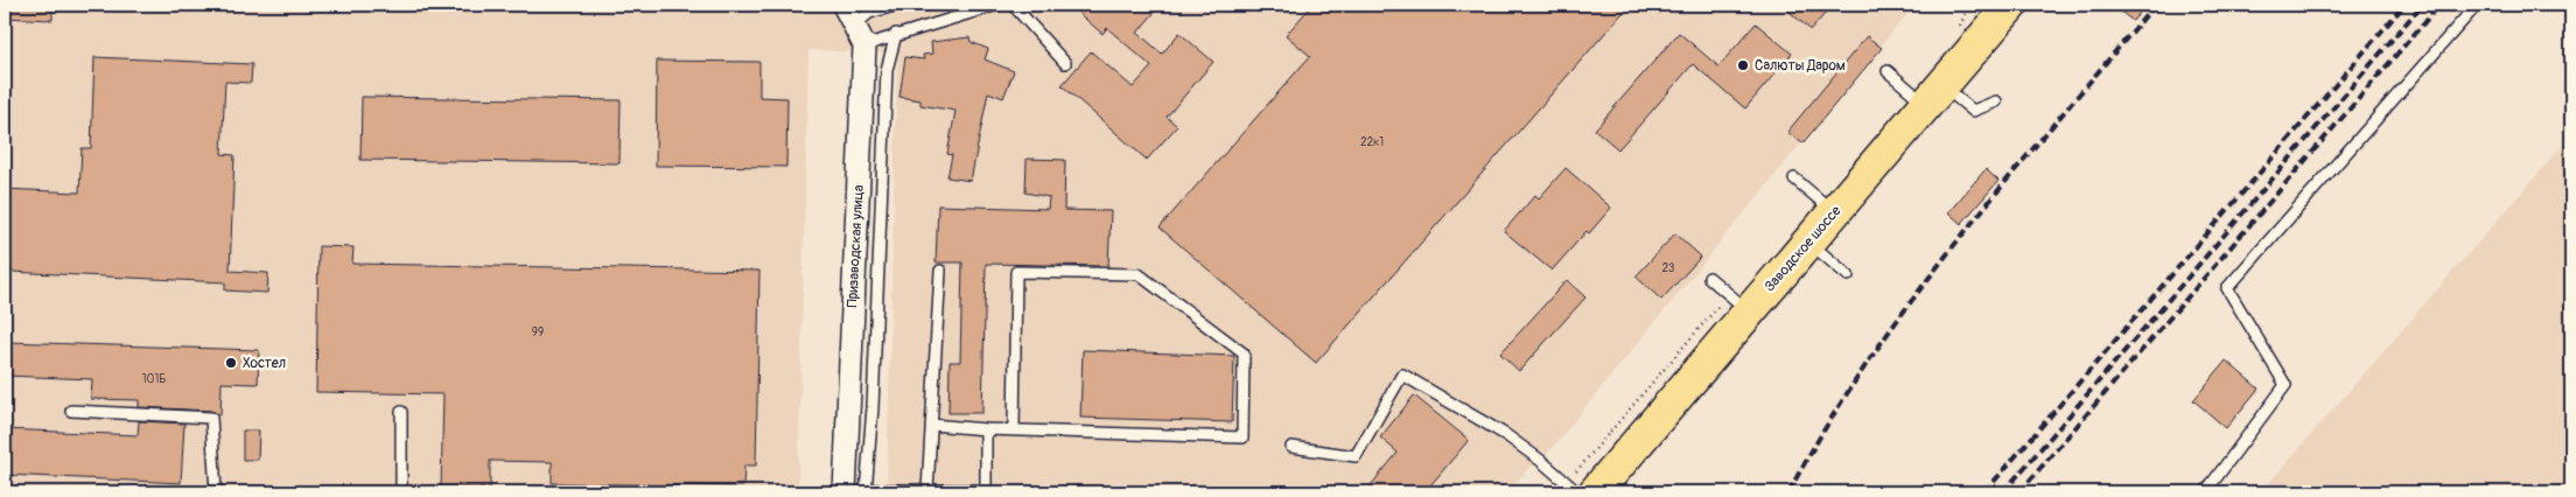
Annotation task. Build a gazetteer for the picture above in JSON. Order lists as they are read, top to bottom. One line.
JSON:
{"streets":{"main road":["Заводское шоссе"],"street":["Призаводская улица"]},"places":["Салюты Даром","Хостел"],"house_numbers":["22к1","23","99","101Б"]}
